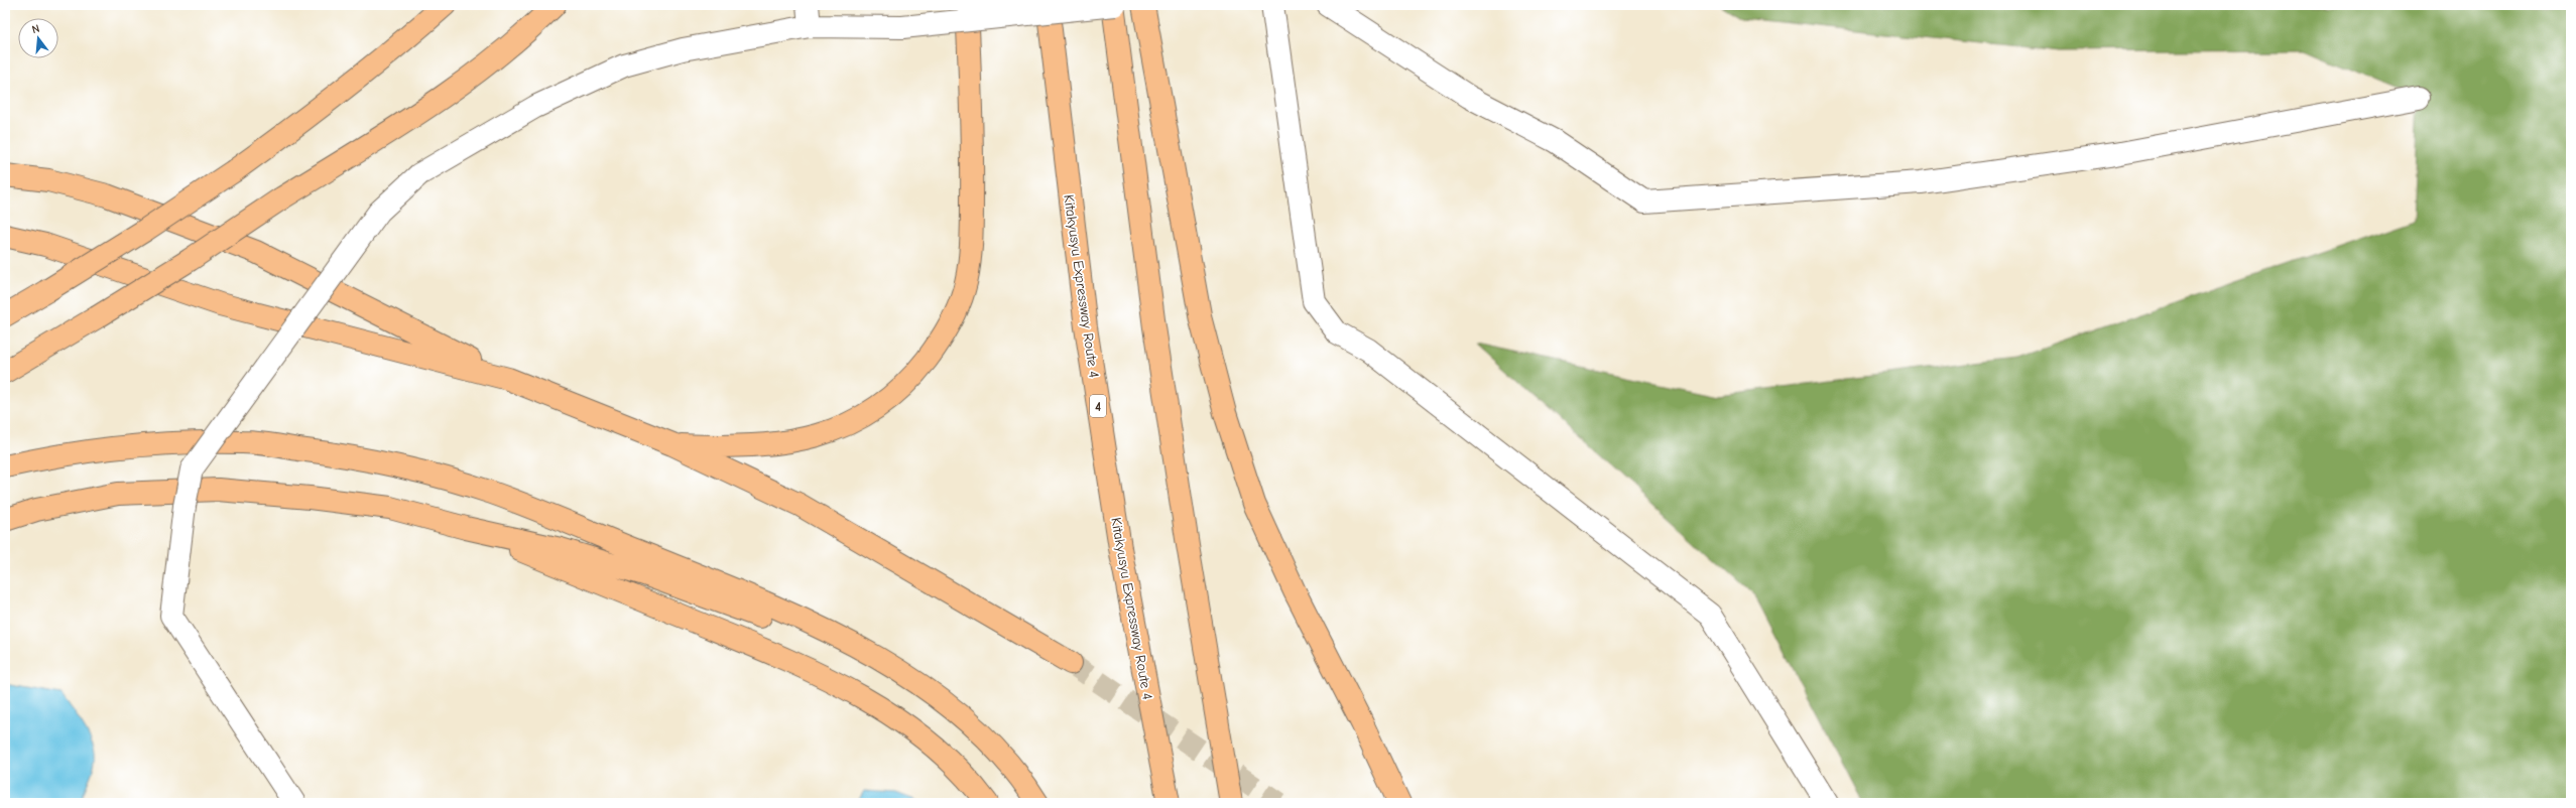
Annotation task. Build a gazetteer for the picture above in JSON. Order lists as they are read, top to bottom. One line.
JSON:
{"streets":{"highway":["Kitakyusyu Expressway Route 4","4"]},"north":"top"}
